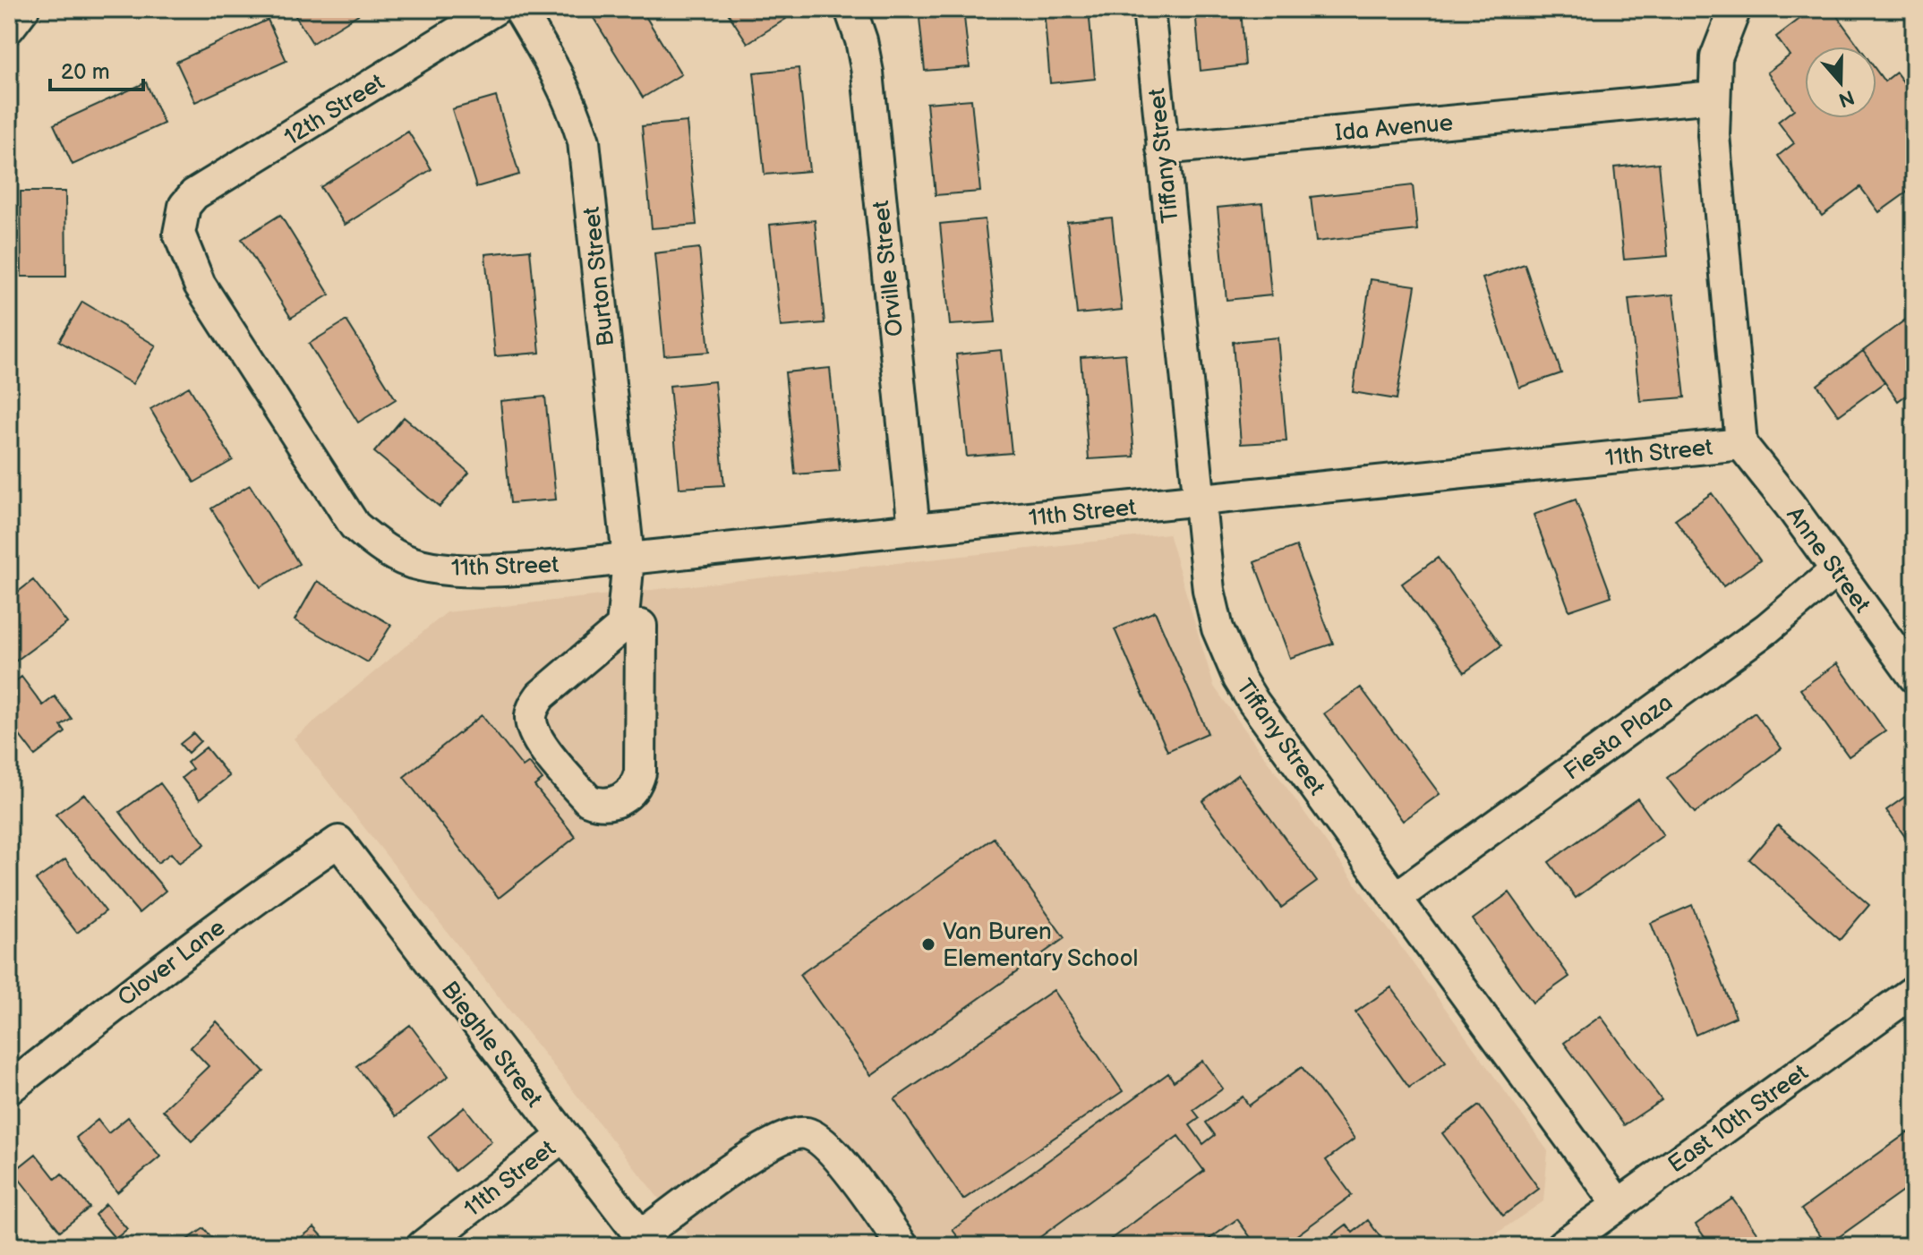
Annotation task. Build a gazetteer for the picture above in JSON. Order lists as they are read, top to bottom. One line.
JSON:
{"streets":{"street":["12th Street","Ida Avenue","Tiffany Street","Orville Street","Burton Street","11th Street","Anne Street","Fiesta Plaza","Clover Lane","Bieghle Street","East 10th Street"]},"crossings":[["12th Street","11th Street"],["Ida Avenue","Tiffany Street"],["Ida Avenue","11th Street"],["Tiffany Street","11th Street"],["Tiffany Street","Fiesta Plaza"],["Tiffany Street","East 10th Street"],["Orville Street","11th Street"],["Burton Street","11th Street"],["11th Street","Anne Street"],["11th Street","Bieghle Street"],["Anne Street","Fiesta Plaza"],["Clover Lane","Bieghle Street"]],"places":["Van Buren Elementary School"],"scale_bar":"20 m","north":"bottom"}
